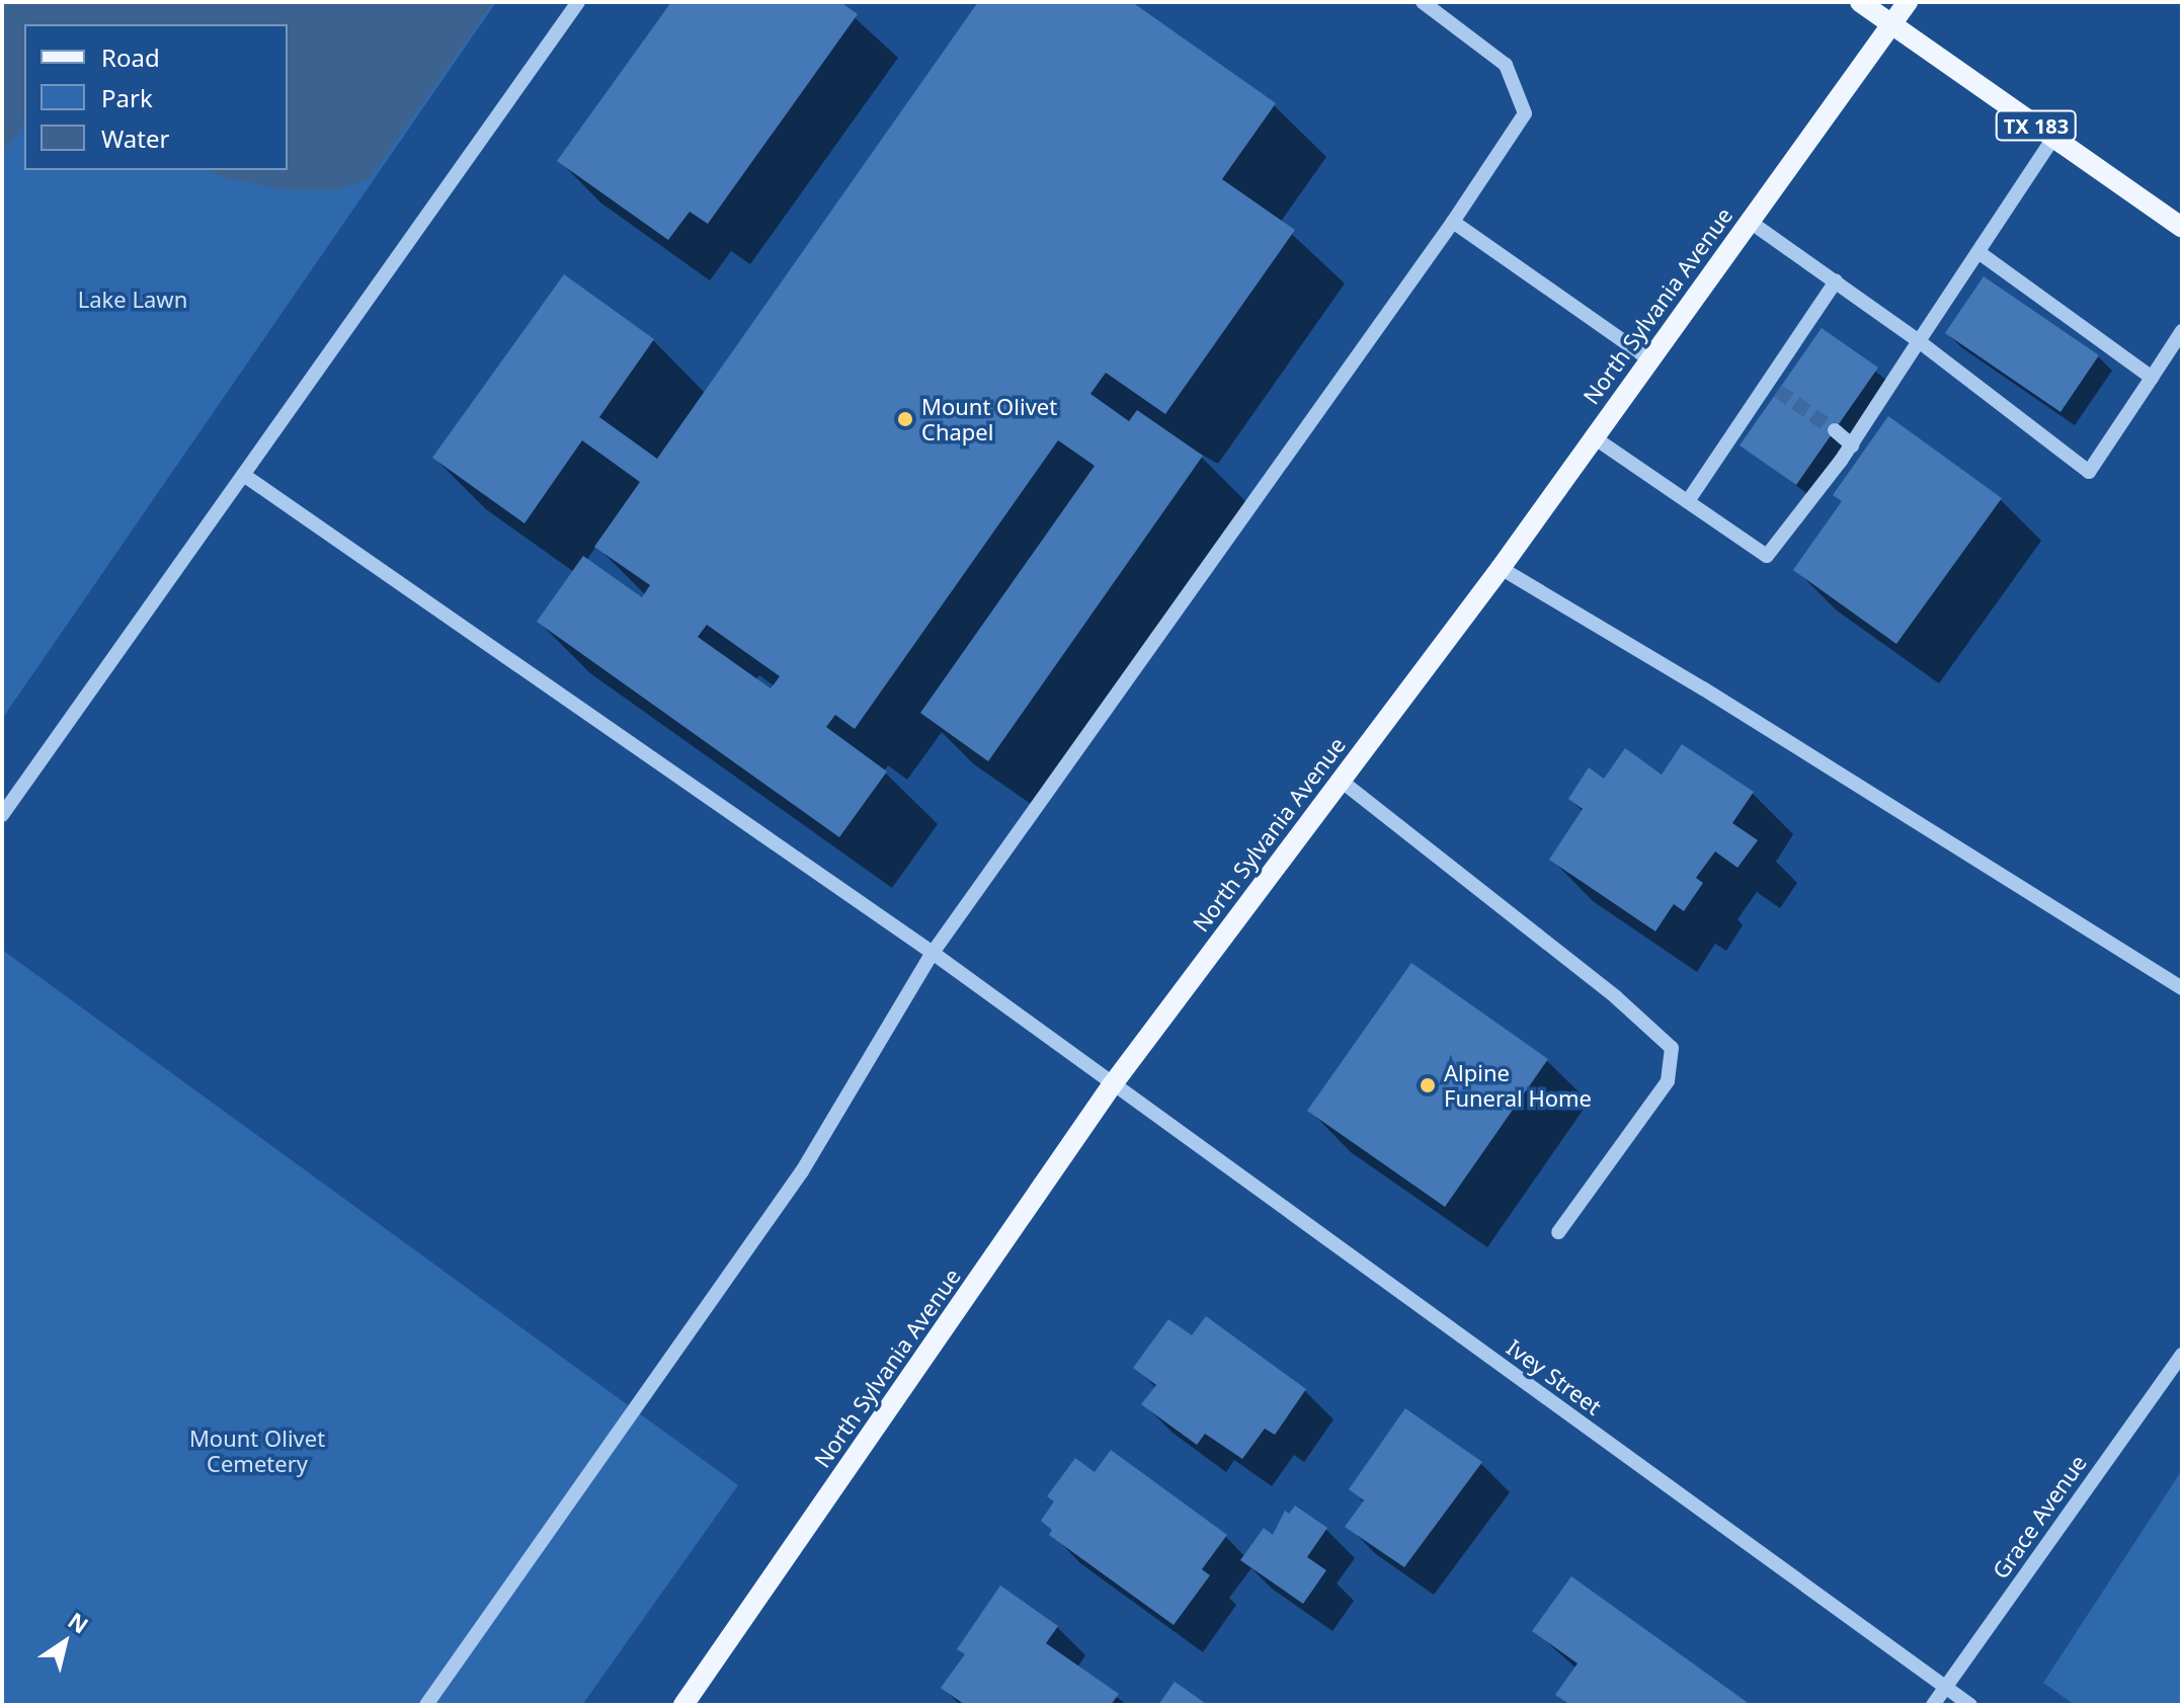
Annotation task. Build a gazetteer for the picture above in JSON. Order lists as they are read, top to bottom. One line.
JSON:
{"streets":{"main road":["TX 183","North Sylvania Avenue"],"street":["Ivey Street","Grace Avenue"]},"crossings":[["TX 183","North Sylvania Avenue"],["North Sylvania Avenue","Ivey Street"],["Ivey Street","Grace Avenue"]],"parks":["Lake Lawn","Mount Olivet Cemetery"],"places":["Mount Olivet Chapel","Alpine Funeral Home"],"legend":["Road","Park","Water"],"north":"top right"}
